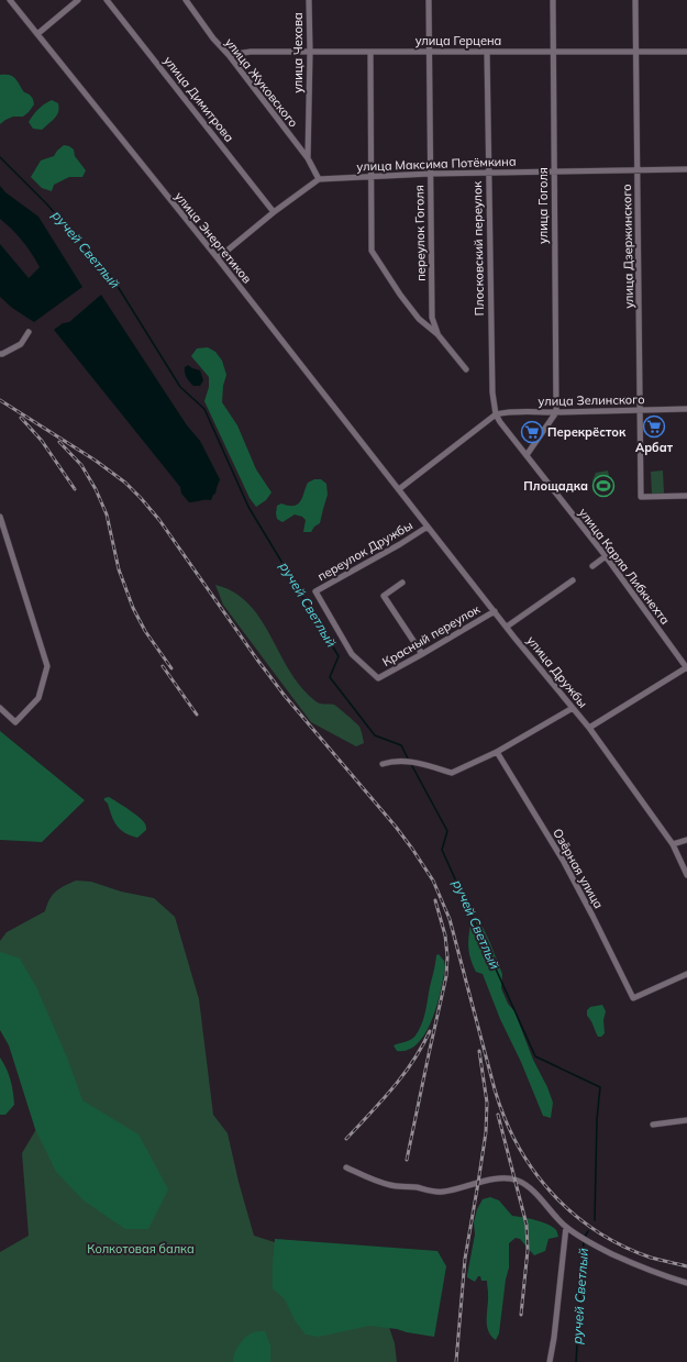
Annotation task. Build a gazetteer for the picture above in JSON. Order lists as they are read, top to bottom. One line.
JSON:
{"streets":{"street":["улица Герцена","улица Чехова","улица Жуковского","улица Димитрова","улица Максима Потёмкина","улица Гоголя","переулок Гоголя","улица Энергетиков","улица Дзержинского","Плосковский переулок","улица Зелинского","переулок Дружбы","улица Карла Либкнехта","Красный переулок","улица Дружбы","Озёрная улица"]},"crossings":[["улица Герцена","улица Чехова"],["улица Герцена","улица Жуковского"],["улица Герцена","улица Гоголя"],["улица Герцена","переулок Гоголя"],["улица Герцена","улица Дзержинского"],["улица Герцена","Плосковский переулок"],["улица Чехова","улица Жуковского"],["улица Жуковского","улица Максима Потёмкина"],["улица Максима Потёмкина","улица Гоголя"],["улица Максима Потёмкина","переулок Гоголя"],["улица Максима Потёмкина","улица Дзержинского"],["улица Максима Потёмкина","Плосковский переулок"],["улица Гоголя","улица Зелинского"],["улица Энергетиков","улица Дружбы"],["улица Дзержинского","улица Зелинского"],["Плосковский переулок","улица Зелинского"],["Плосковский переулок","улица Карла Либкнехта"],["улица Зелинского","улица Карла Либкнехта"],["переулок Дружбы","Красный переулок"],["переулок Дружбы","улица Дружбы"],["Красный переулок","улица Дружбы"]],"water":["ручей Светлый"],"parks":["Колкотовая балка"],"places":{"supermarket":["Арбат","Перекрёсток"],"sports":["Площадка"]}}
